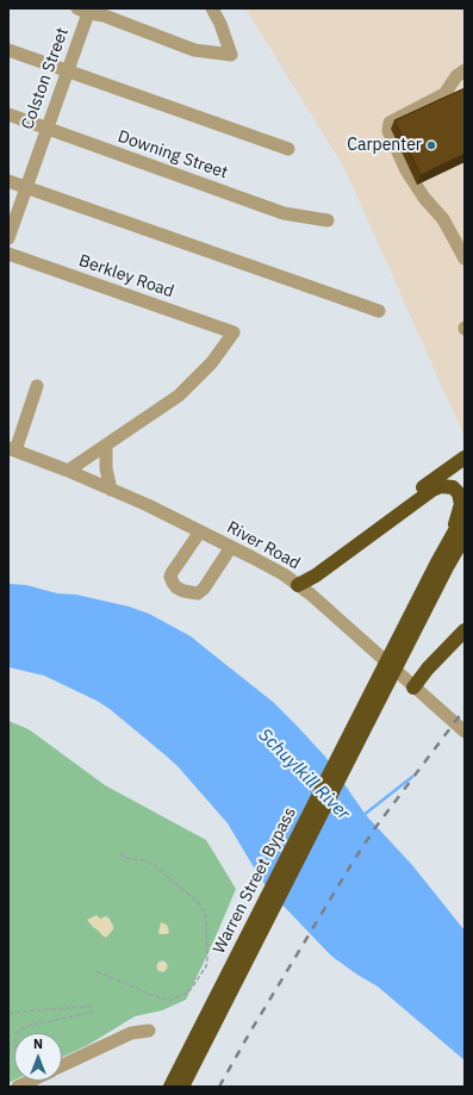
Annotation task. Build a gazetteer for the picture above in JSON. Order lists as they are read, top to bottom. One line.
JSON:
{"streets":{"highway":["Warren Street Bypass"],"street":["Colston Street","Downing Street","Berkley Road","River Road"]},"crossings":[["Colston Street","Downing Street"]],"water":["Schuylkill River"],"places":["Carpenter"],"north":"top"}
